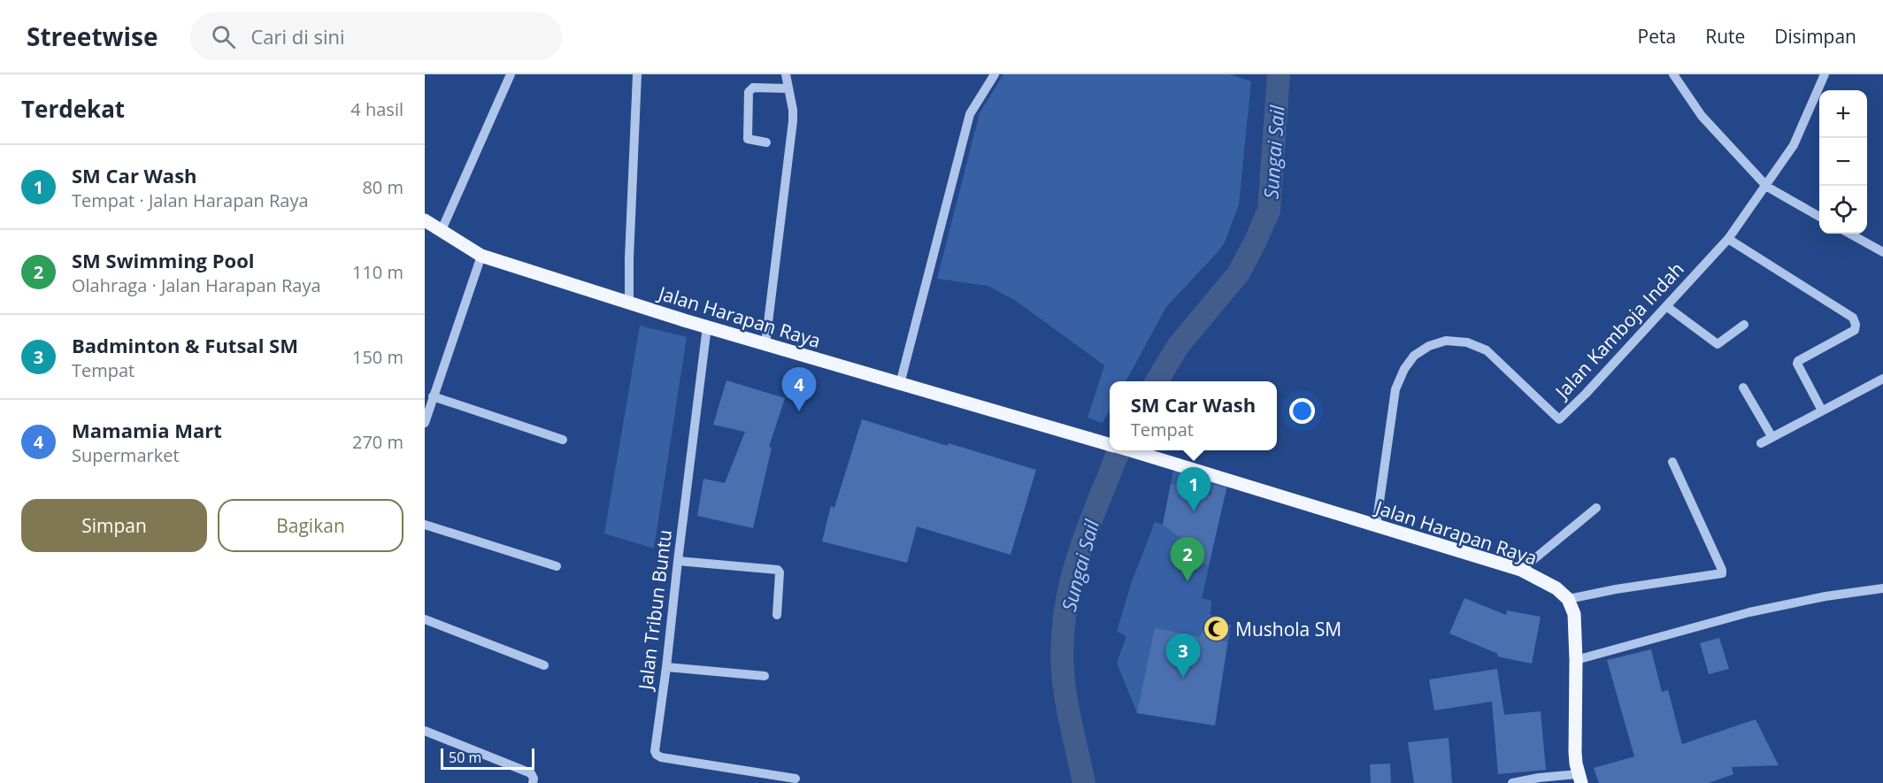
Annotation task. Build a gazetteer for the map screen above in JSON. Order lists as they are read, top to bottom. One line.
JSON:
{"streets":{"main road":["Jalan Harapan Raya"],"street":["Jalan Kamboja Indah","Jalan Tribun Buntu"]},"crossings":[["Jalan Harapan Raya","Jalan Kamboja Indah"],["Jalan Harapan Raya","Jalan Tribun Buntu"]],"water":["Sungai Sail"],"places":{"mosque":["Mushola SM"]},"scale_bar":"50 m","page":{"header":"Streetwise","search":"Cari di sini","nav":["Peta","Rute","Disimpan"],"heading":["Terdekat","4 hasil"],"map_buttons":["+","−"],"list":[{"mark":"1","name":"SM Car Wash","note":"Tempat · Jalan Harapan Raya","value":"80 m"},{"mark":"2","name":"SM Swimming Pool","note":"Olahraga · Jalan Harapan Raya","value":"110 m"},{"mark":"3","name":"Badminton & Futsal SM","note":"Tempat","value":"150 m"},{"mark":"4","name":"Mamamia Mart","note":"Supermarket","value":"270 m"}],"pins":["4","1","2","3"],"popup":["SM Car Wash","Tempat"],"buttons":["Simpan","Bagikan"],"scale":"50 m"}}
